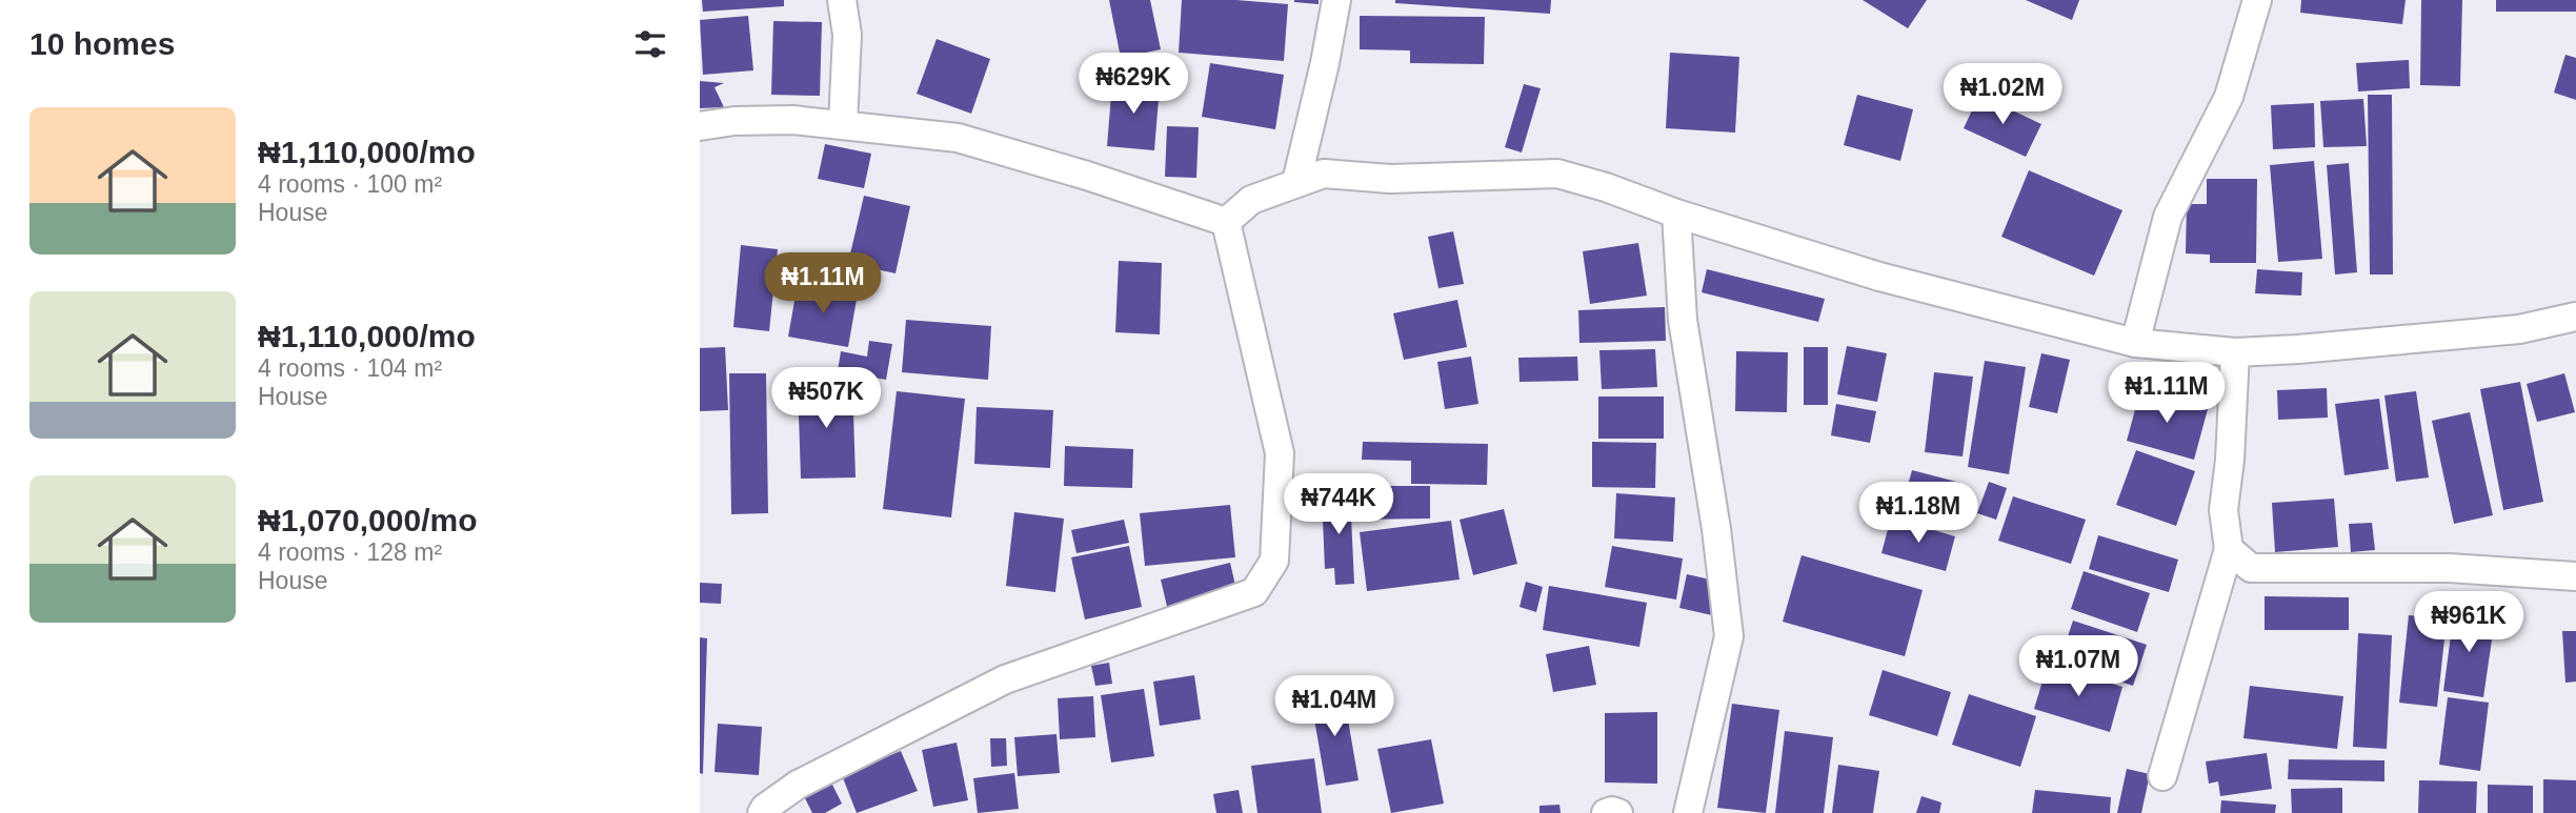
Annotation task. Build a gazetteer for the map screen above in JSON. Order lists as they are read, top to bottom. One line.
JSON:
{"page":{"heading":"10 homes","price":["₦629K","₦1.02M","₦1.11M","₦1.11M","₦507K","₦744K","₦1.18M","₦961K","₦1.07M","₦1.04M"],"list":[{"name":"₦1,110,000/mo","note":"4 rooms · 100 m² · House"},{"name":"₦1,110,000/mo","note":"4 rooms · 104 m² · House"},{"name":"₦1,070,000/mo","note":"4 rooms · 128 m² · House"}]}}
